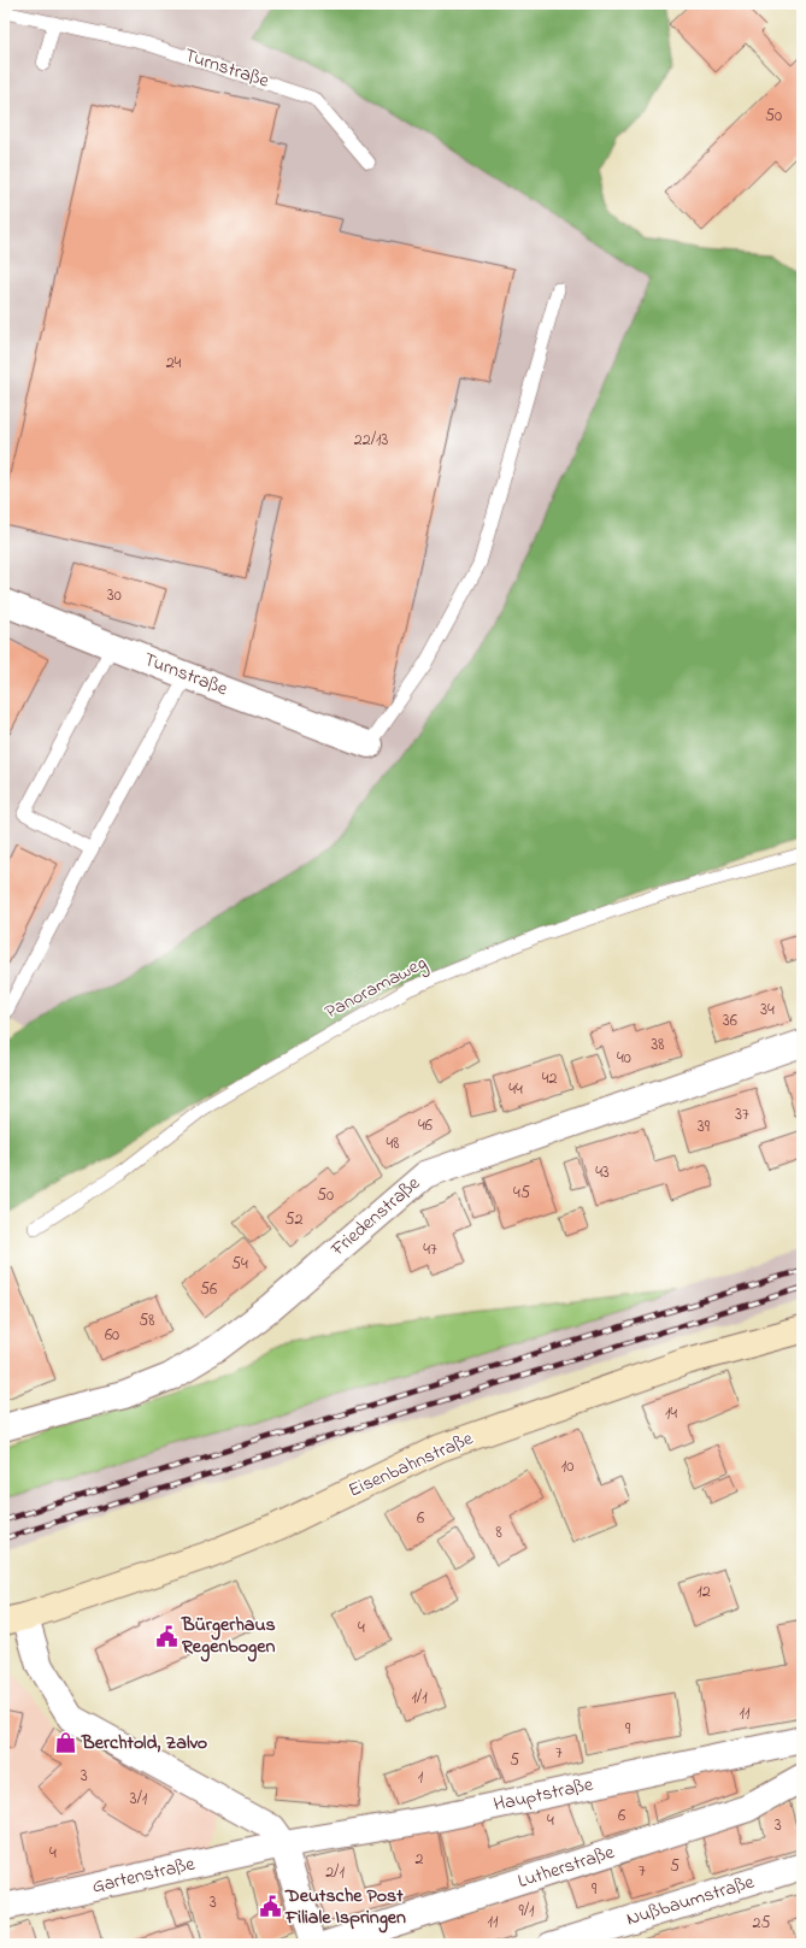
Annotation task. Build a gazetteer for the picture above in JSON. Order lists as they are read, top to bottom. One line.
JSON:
{"streets":{"main road":["Eisenbahnstraße"],"street":["Turnstraße","Friedenstraße","Hauptstraße","Lutherstraße","Gartenstraße","Nußbaumstraße"],"lane":["Panoramaweg"]},"crossings":[["Hauptstraße","Gartenstraße"]],"places":{"public building":["Bürgerhaus Regenbogen","Deutsche Post Filiale Ispringen"],"shop":["Berchtold, Zalvo"]},"house_numbers":["50","24","22/13","30","34","36","38","40","42","44","37","46","39","48","43","45","50","52","47","54","56","58","60","14","10","6","8","12","4","1/1","11","9","7","5","3","1","3/1","6","4","3","4","2","5","7","2/1","9","3","9/1","11","25"]}
